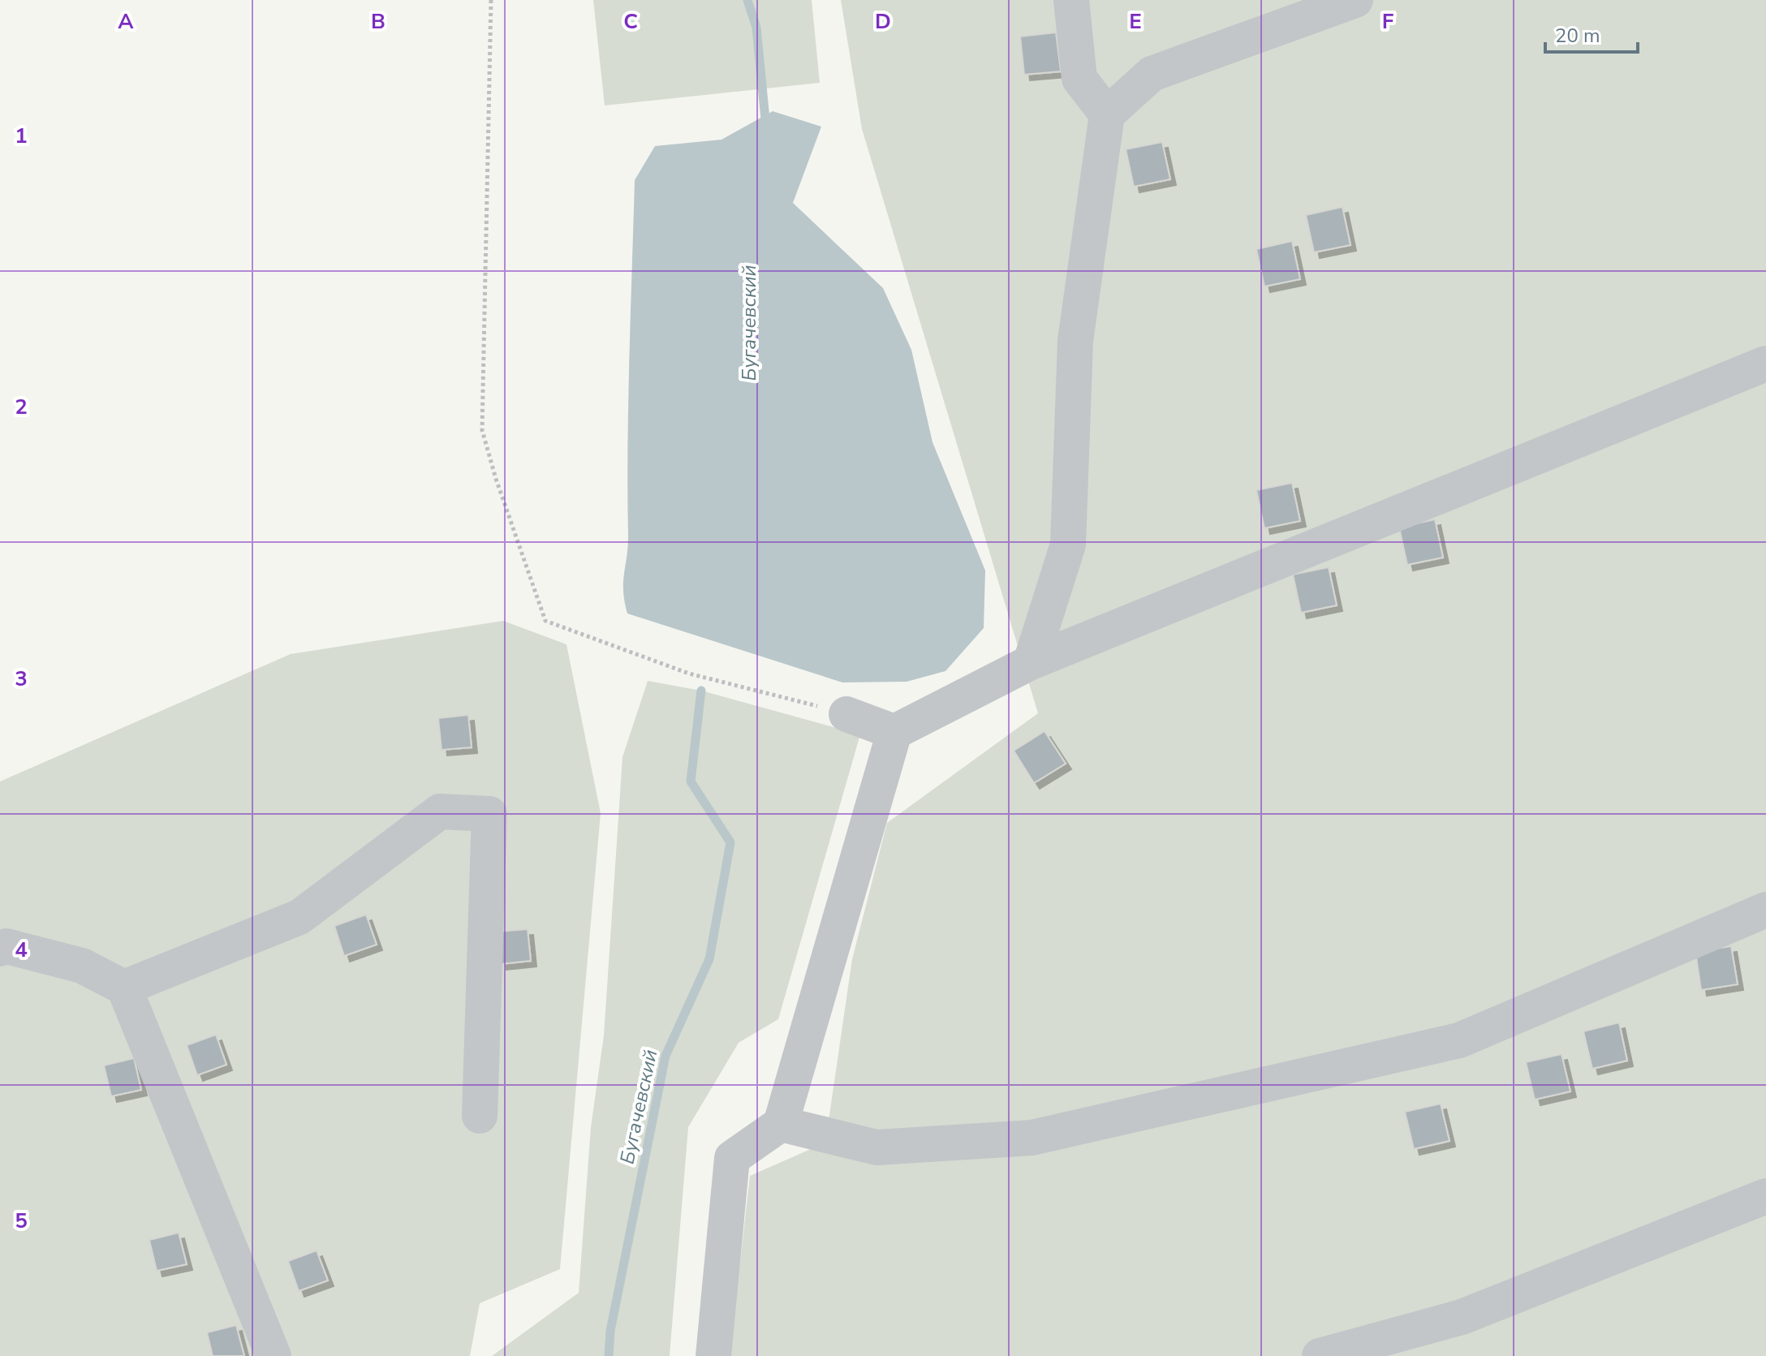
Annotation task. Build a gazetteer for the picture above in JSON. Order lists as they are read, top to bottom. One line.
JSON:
{"water":["Бугачевский"],"scale_bar":"20 m","grid":{"columns":["A","B","C","D","E","F"],"rows":["1","2","3","4","5"]}}
